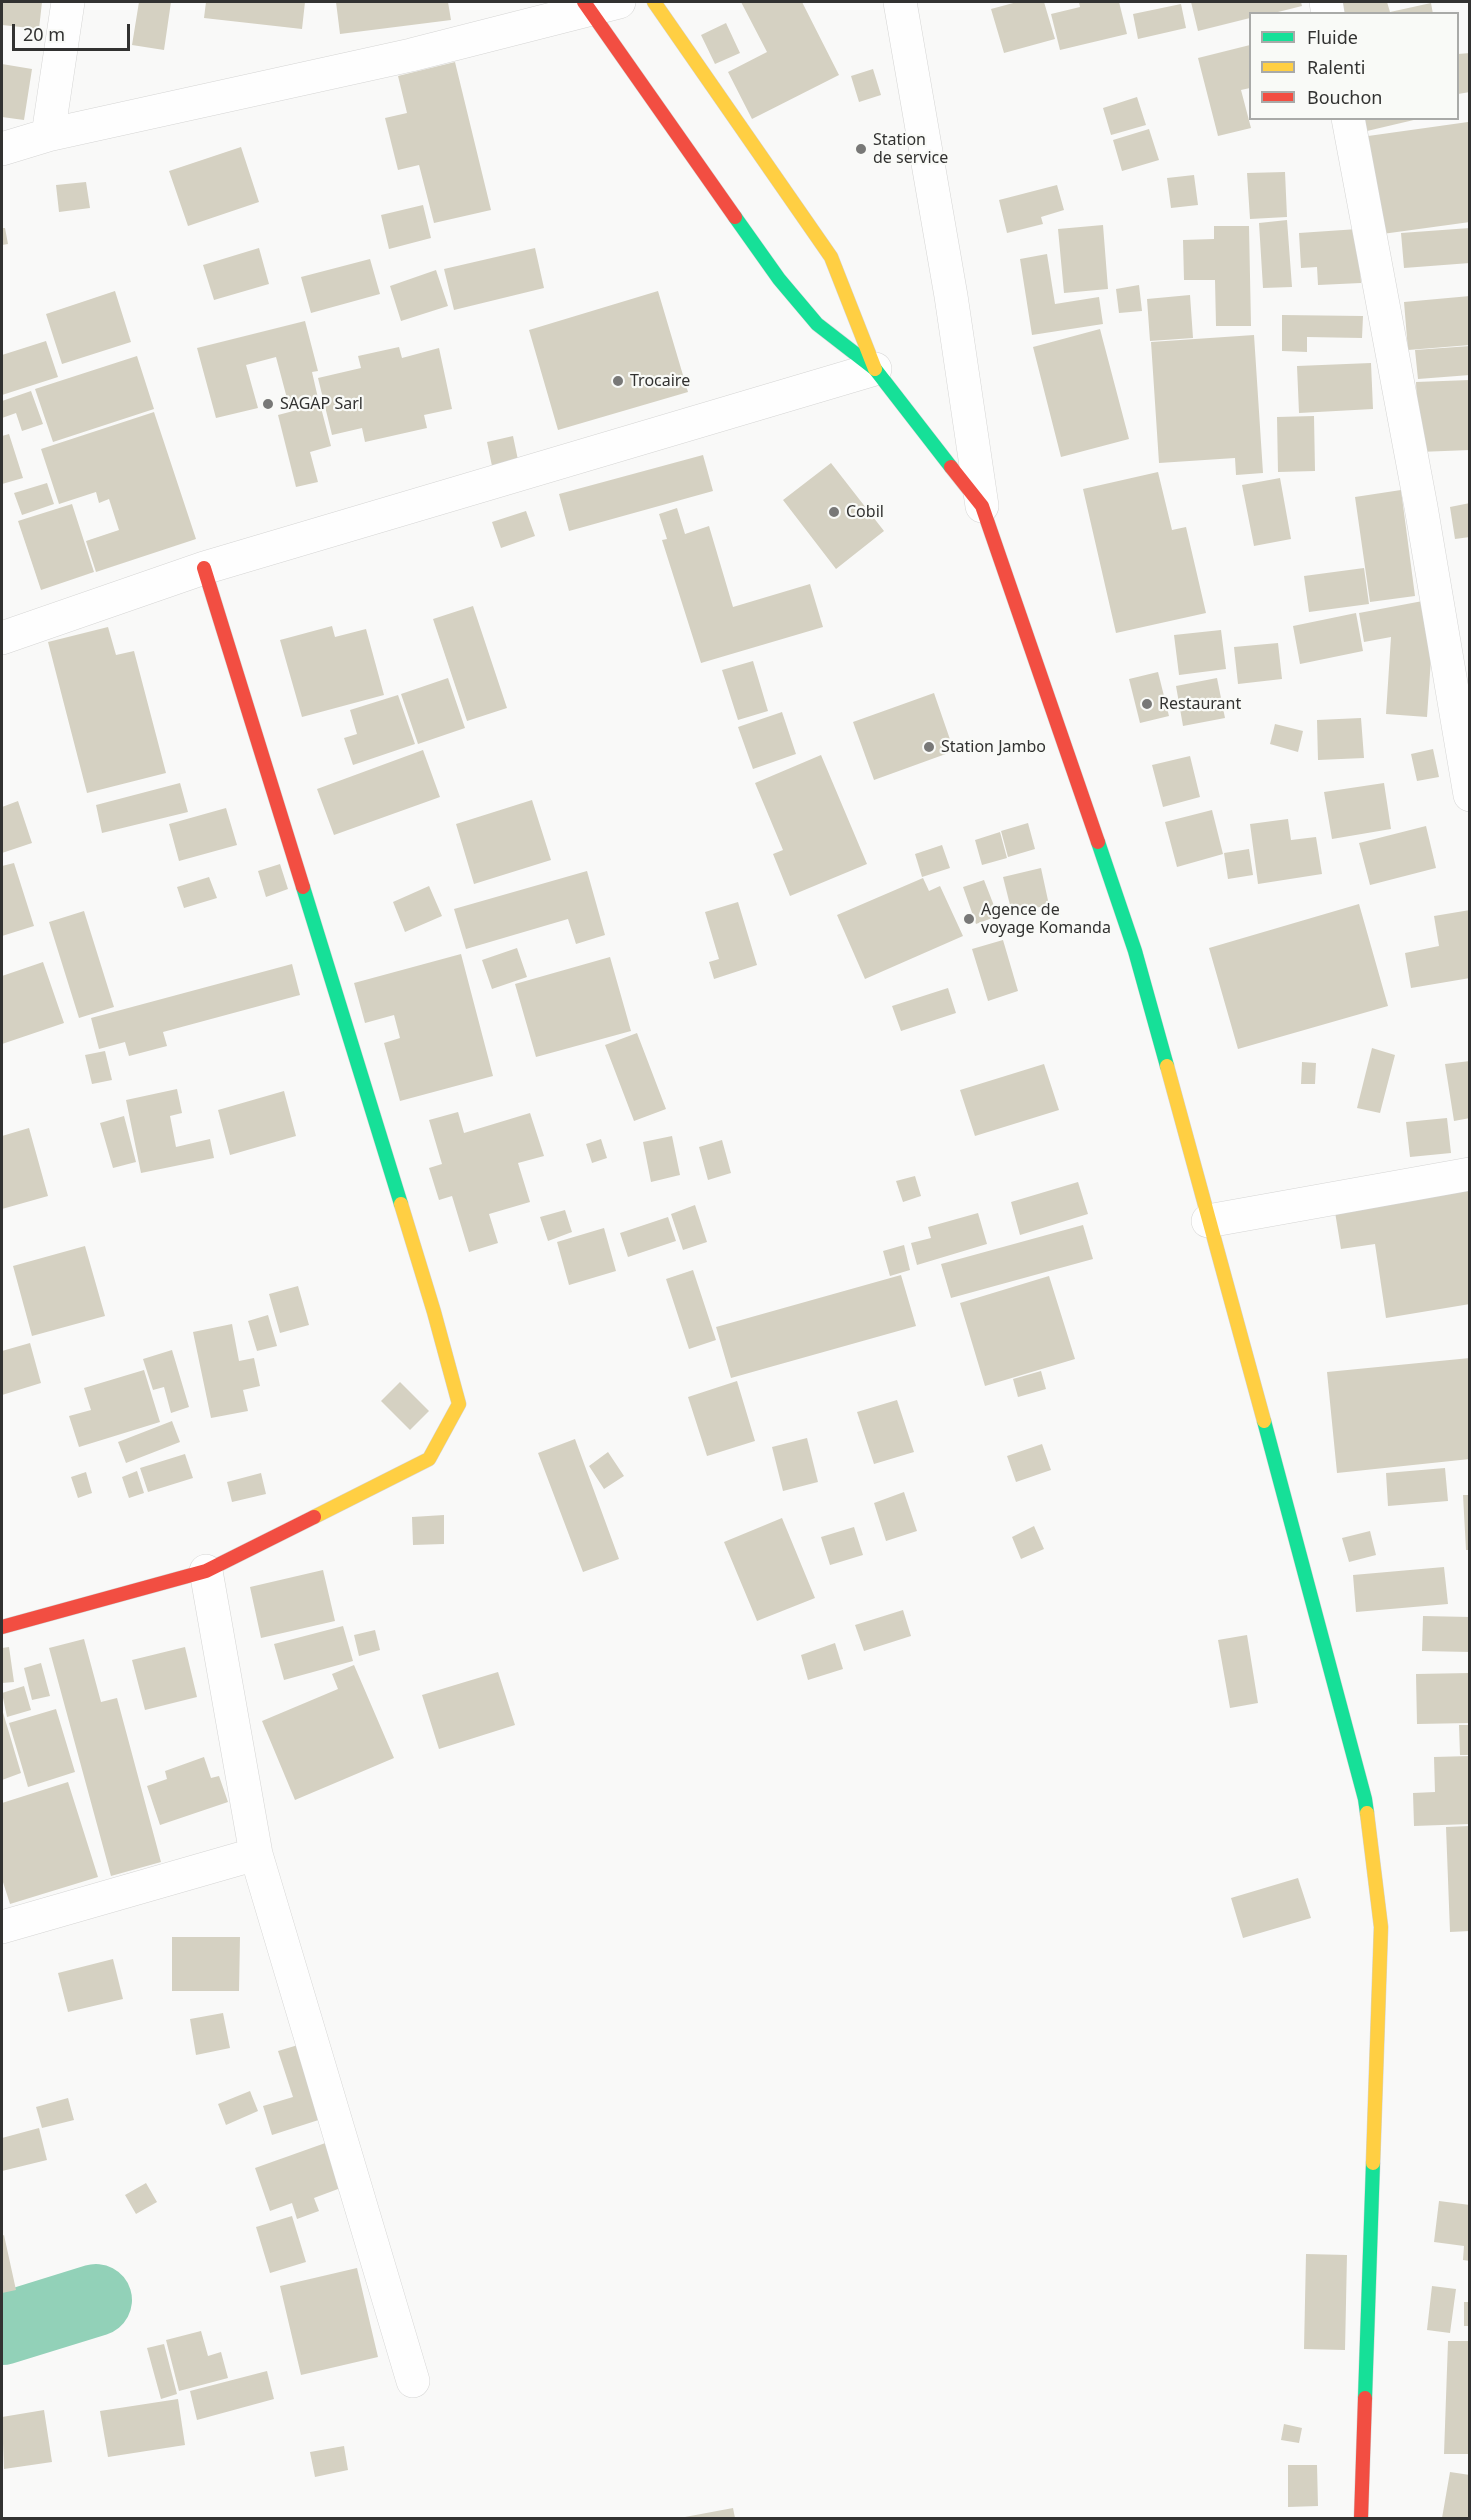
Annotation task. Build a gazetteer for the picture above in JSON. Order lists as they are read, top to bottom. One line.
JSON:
{"places":["Station de service","Trocaire","SAGAP Sarl","Cobil","Restaurant","Station Jambo","Agence de voyage Komanda"],"legend":["Fluide","Ralenti","Bouchon"],"scale_bar":"20 m"}
